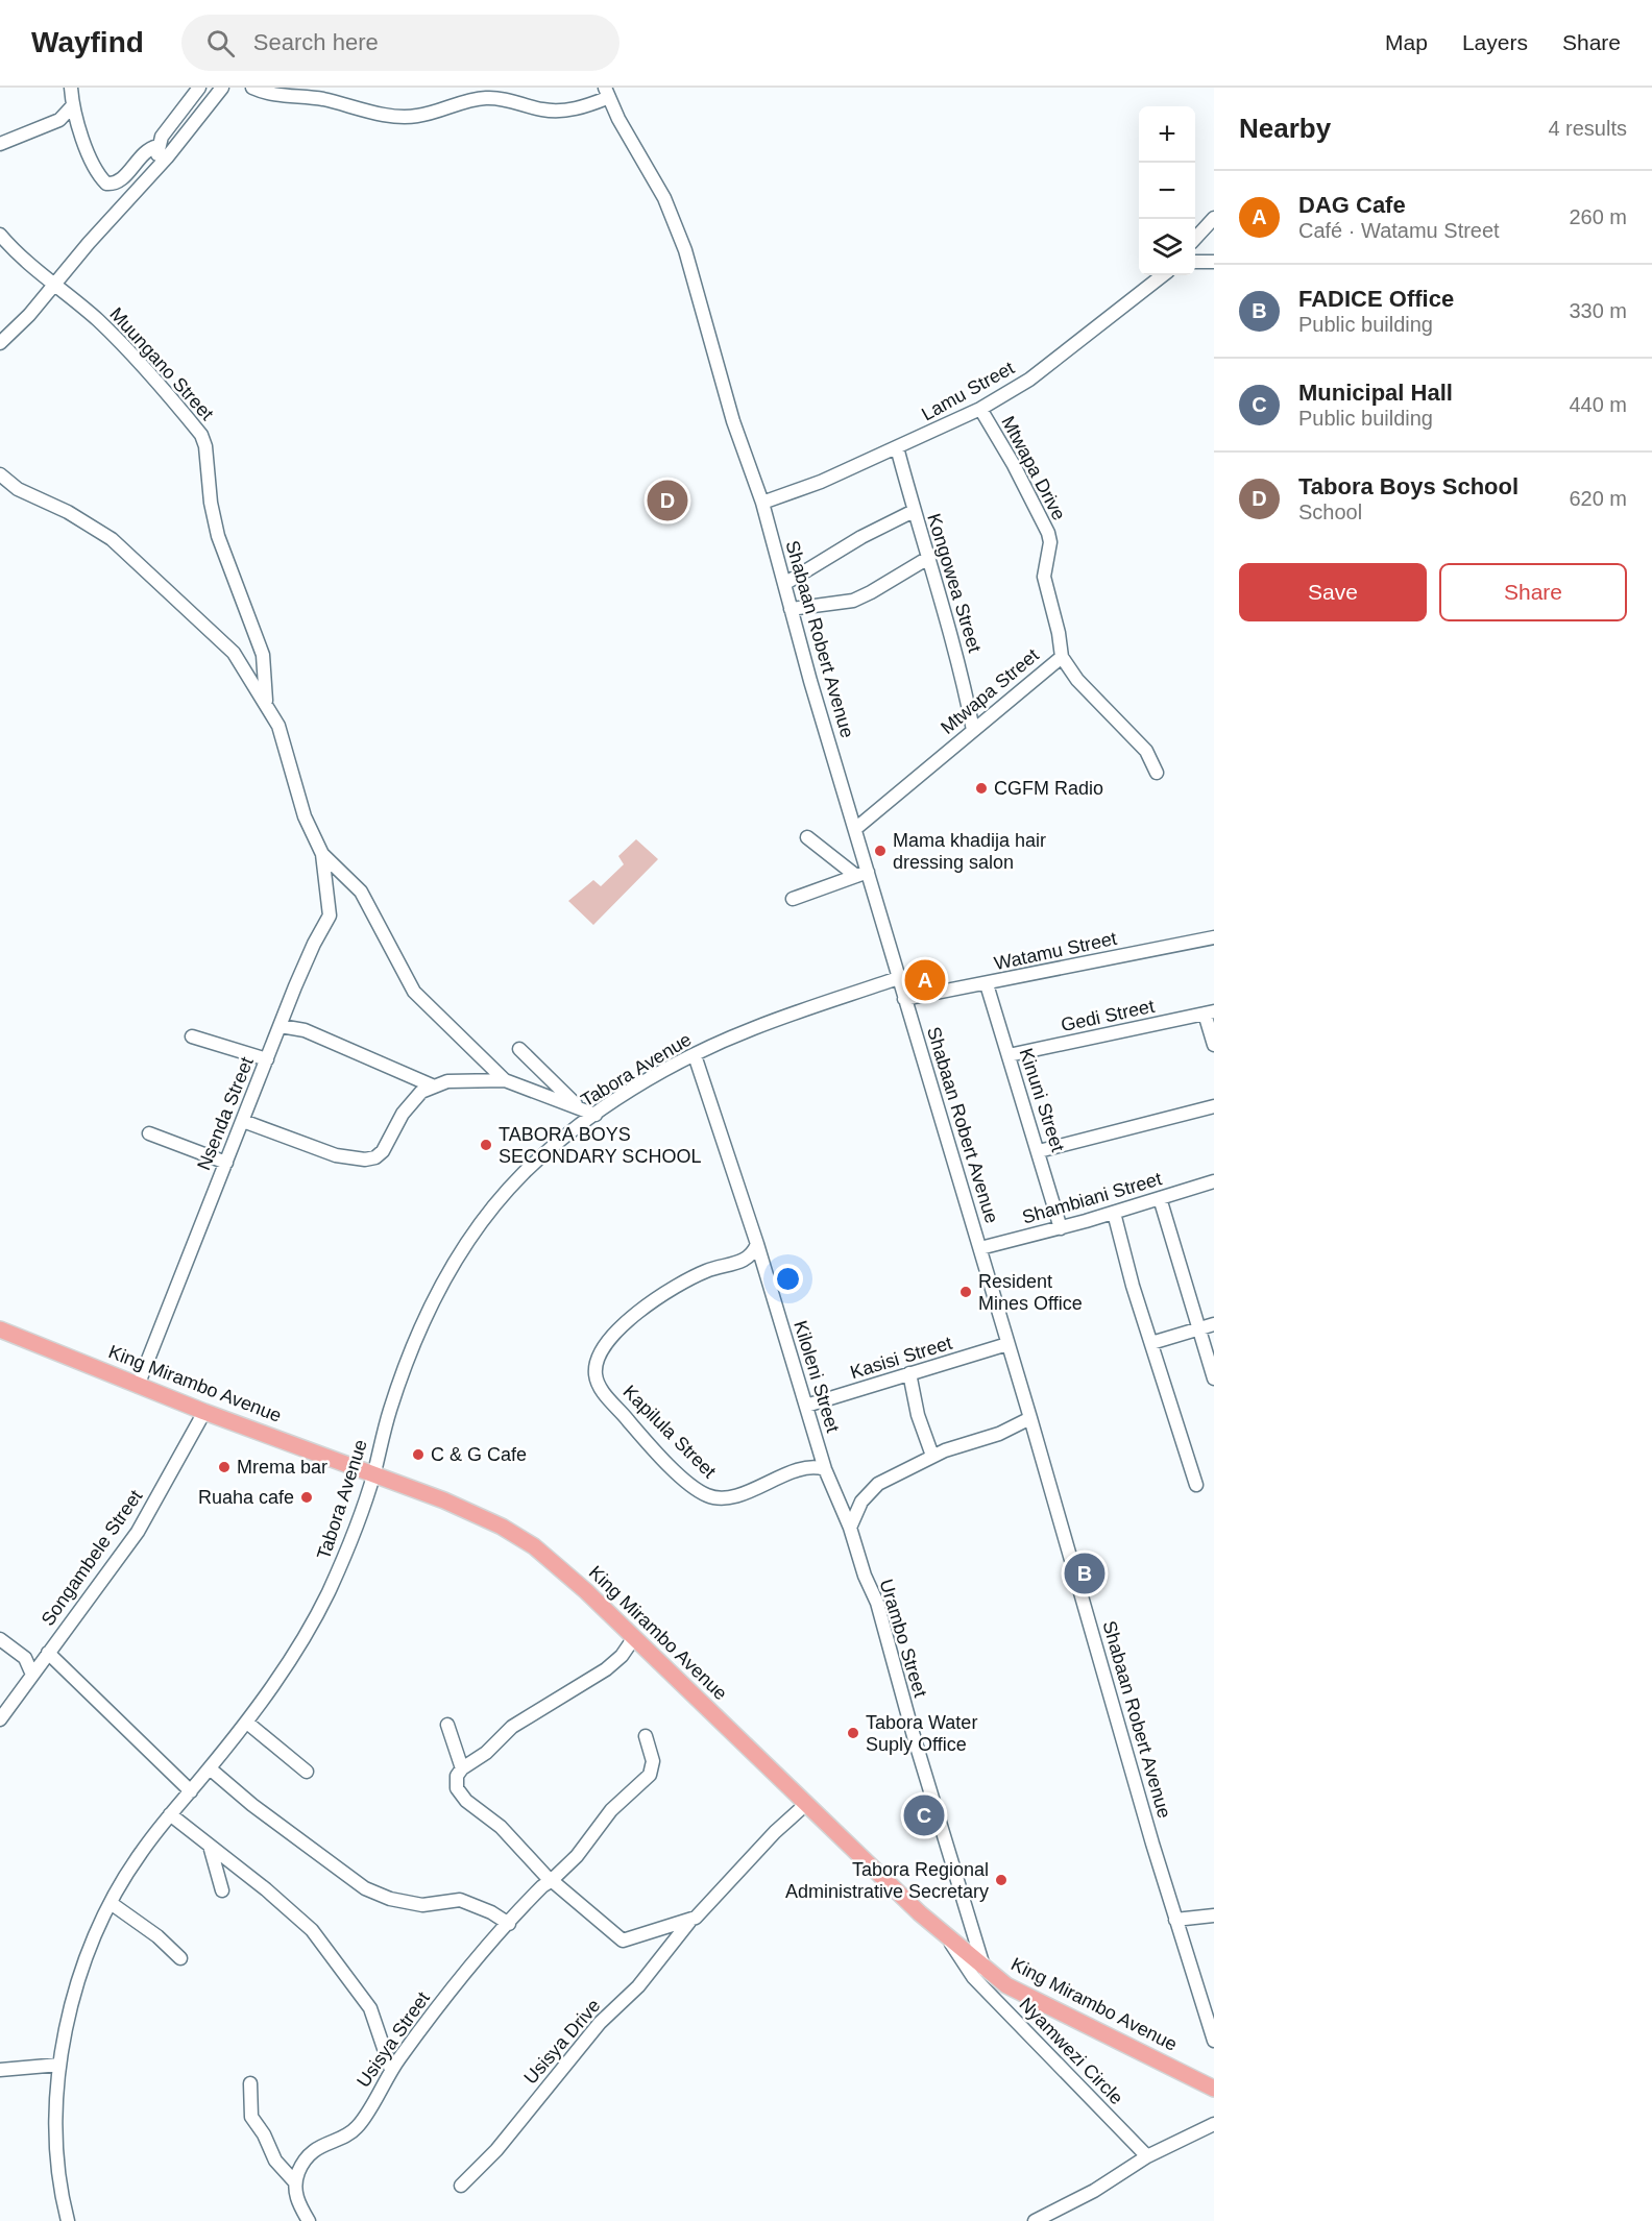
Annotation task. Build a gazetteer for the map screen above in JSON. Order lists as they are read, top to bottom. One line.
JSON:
{"streets":{"main road":["King Mirambo Avenue"],"street":["Muungano Street","Lamu Street","Mtwapa Drive","Kongowea Street","Shabaan Robert Avenue","Mtwapa Street","Watamu Street","Gedi Street","Tabora Avenue","Kinuni Street","Nsenda Street","Shambiani Street","Kasisi Street","Kiloleni Street","Kapilula Street","Songambele Street","Urambo Street","Usisya Street","Usisya Drive","Nyamwezi Circle"]},"crossings":[["Muungano Street","Tabora Avenue"],["Muungano Street","Nsenda Street"],["Lamu Street","Mtwapa Drive"],["Lamu Street","Kongowea Street"],["Lamu Street","Shabaan Robert Avenue"],["Mtwapa Drive","Mtwapa Street"],["Kongowea Street","Mtwapa Street"],["Shabaan Robert Avenue","Mtwapa Street"],["Shabaan Robert Avenue","Watamu Street"],["Shabaan Robert Avenue","Tabora Avenue"],["Shabaan Robert Avenue","Shambiani Street"],["Shabaan Robert Avenue","Kasisi Street"],["Watamu Street","Kinuni Street"],["Gedi Street","Kinuni Street"],["Tabora Avenue","Kiloleni Street"],["Tabora Avenue","King Mirambo Avenue"],["Kinuni Street","Shambiani Street"],["Nsenda Street","King Mirambo Avenue"],["Kasisi Street","Kiloleni Street"],["Kasisi Street","Kapilula Street"],["Kiloleni Street","Kapilula Street"],["Kiloleni Street","Urambo Street"],["King Mirambo Avenue","Songambele Street"],["King Mirambo Avenue","Urambo Street"],["King Mirambo Avenue","Nyamwezi Circle"]],"places":["CGFM Radio","Mama khadija hair dressing salon","TABORA BOYS SECONDARY SCHOOL","Resident Mines Office","C & G Cafe","Mrema bar","Ruaha cafe","Tabora Water Suply Office","Tabora Regional Administrative Secretary"],"page":{"header":"Wayfind","search":"Search here","nav":["Map","Layers","Share"],"heading":["Nearby","4 results"],"map_buttons":["+","−"],"list":[{"mark":"A","name":"DAG Cafe","note":"Café · Watamu Street","value":"260 m"},{"mark":"B","name":"FADICE Office","note":"Public building","value":"330 m"},{"mark":"C","name":"Municipal Hall","note":"Public building","value":"440 m"},{"mark":"D","name":"Tabora Boys School","note":"School","value":"620 m"}],"pins":["D","A","B","C"],"buttons":["Save","Share"]}}
